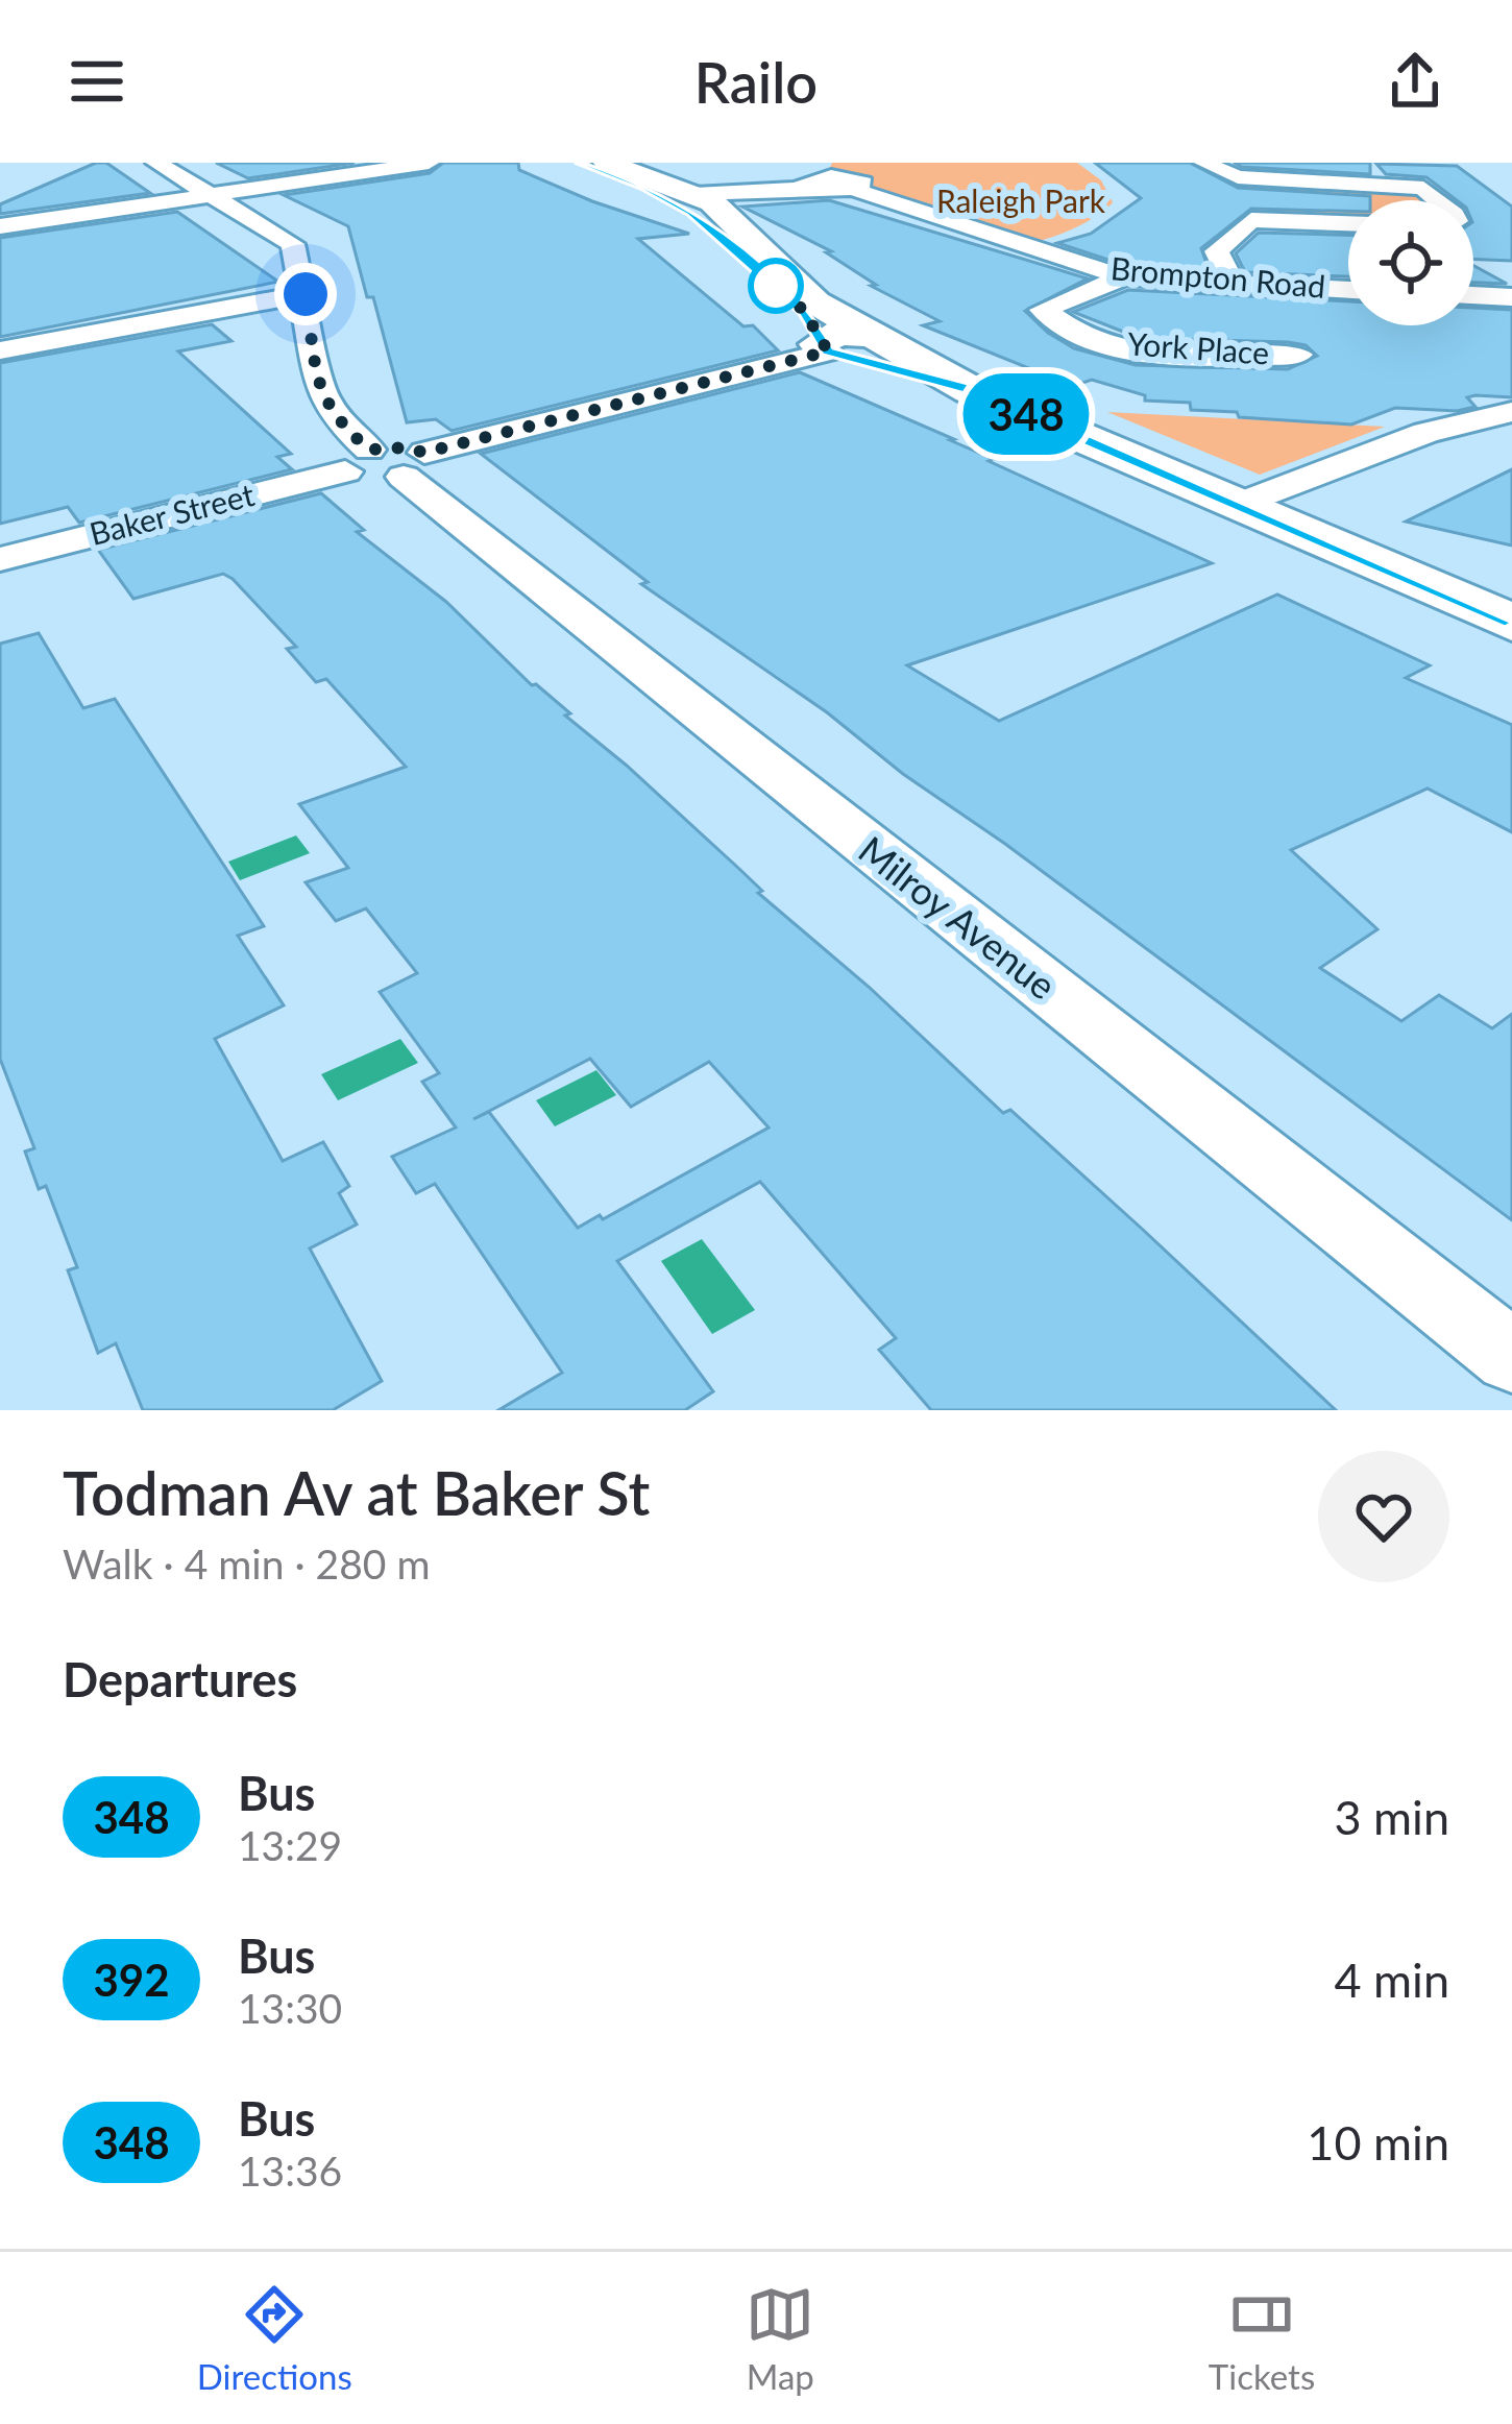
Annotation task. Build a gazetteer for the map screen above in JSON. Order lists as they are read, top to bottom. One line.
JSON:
{"streets":{"street":["Brompton Road","York Place","Baker Street","Milroy Avenue"]},"crossings":[["Brompton Road","York Place"],["Baker Street","Milroy Avenue"]],"parks":["Raleigh Park"],"lines":["bus line 348"],"page":{"header":"Railo","on_map":"348","heading":[["Todman Av at Baker St","Walk · 4 min · 280 m"],"Departures"],"list":[{"mark":"348","name":"Bus","note":"13:29","value":"3 min"},{"mark":"392","name":"Bus","note":"13:30","value":"4 min"},{"mark":"348","name":"Bus","note":"13:36","value":"10 min"}],"tabs":["Directions","Map","Tickets"]}}
